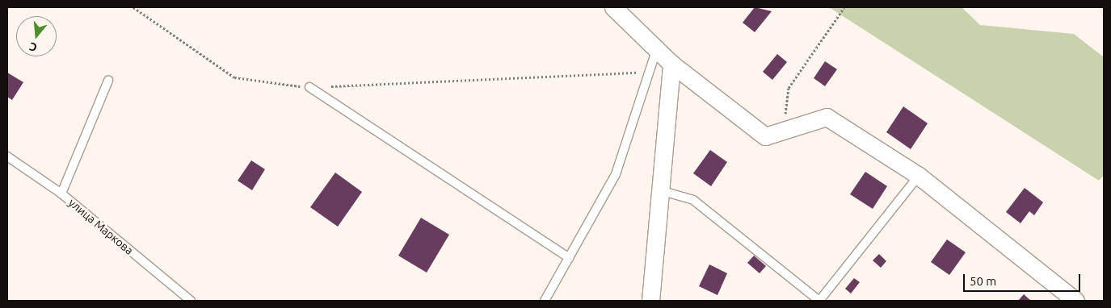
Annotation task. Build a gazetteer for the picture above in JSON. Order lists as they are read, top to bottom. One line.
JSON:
{"streets":{"lane":["улица Маркова"]},"scale_bar":"50 m","north":"bottom"}
